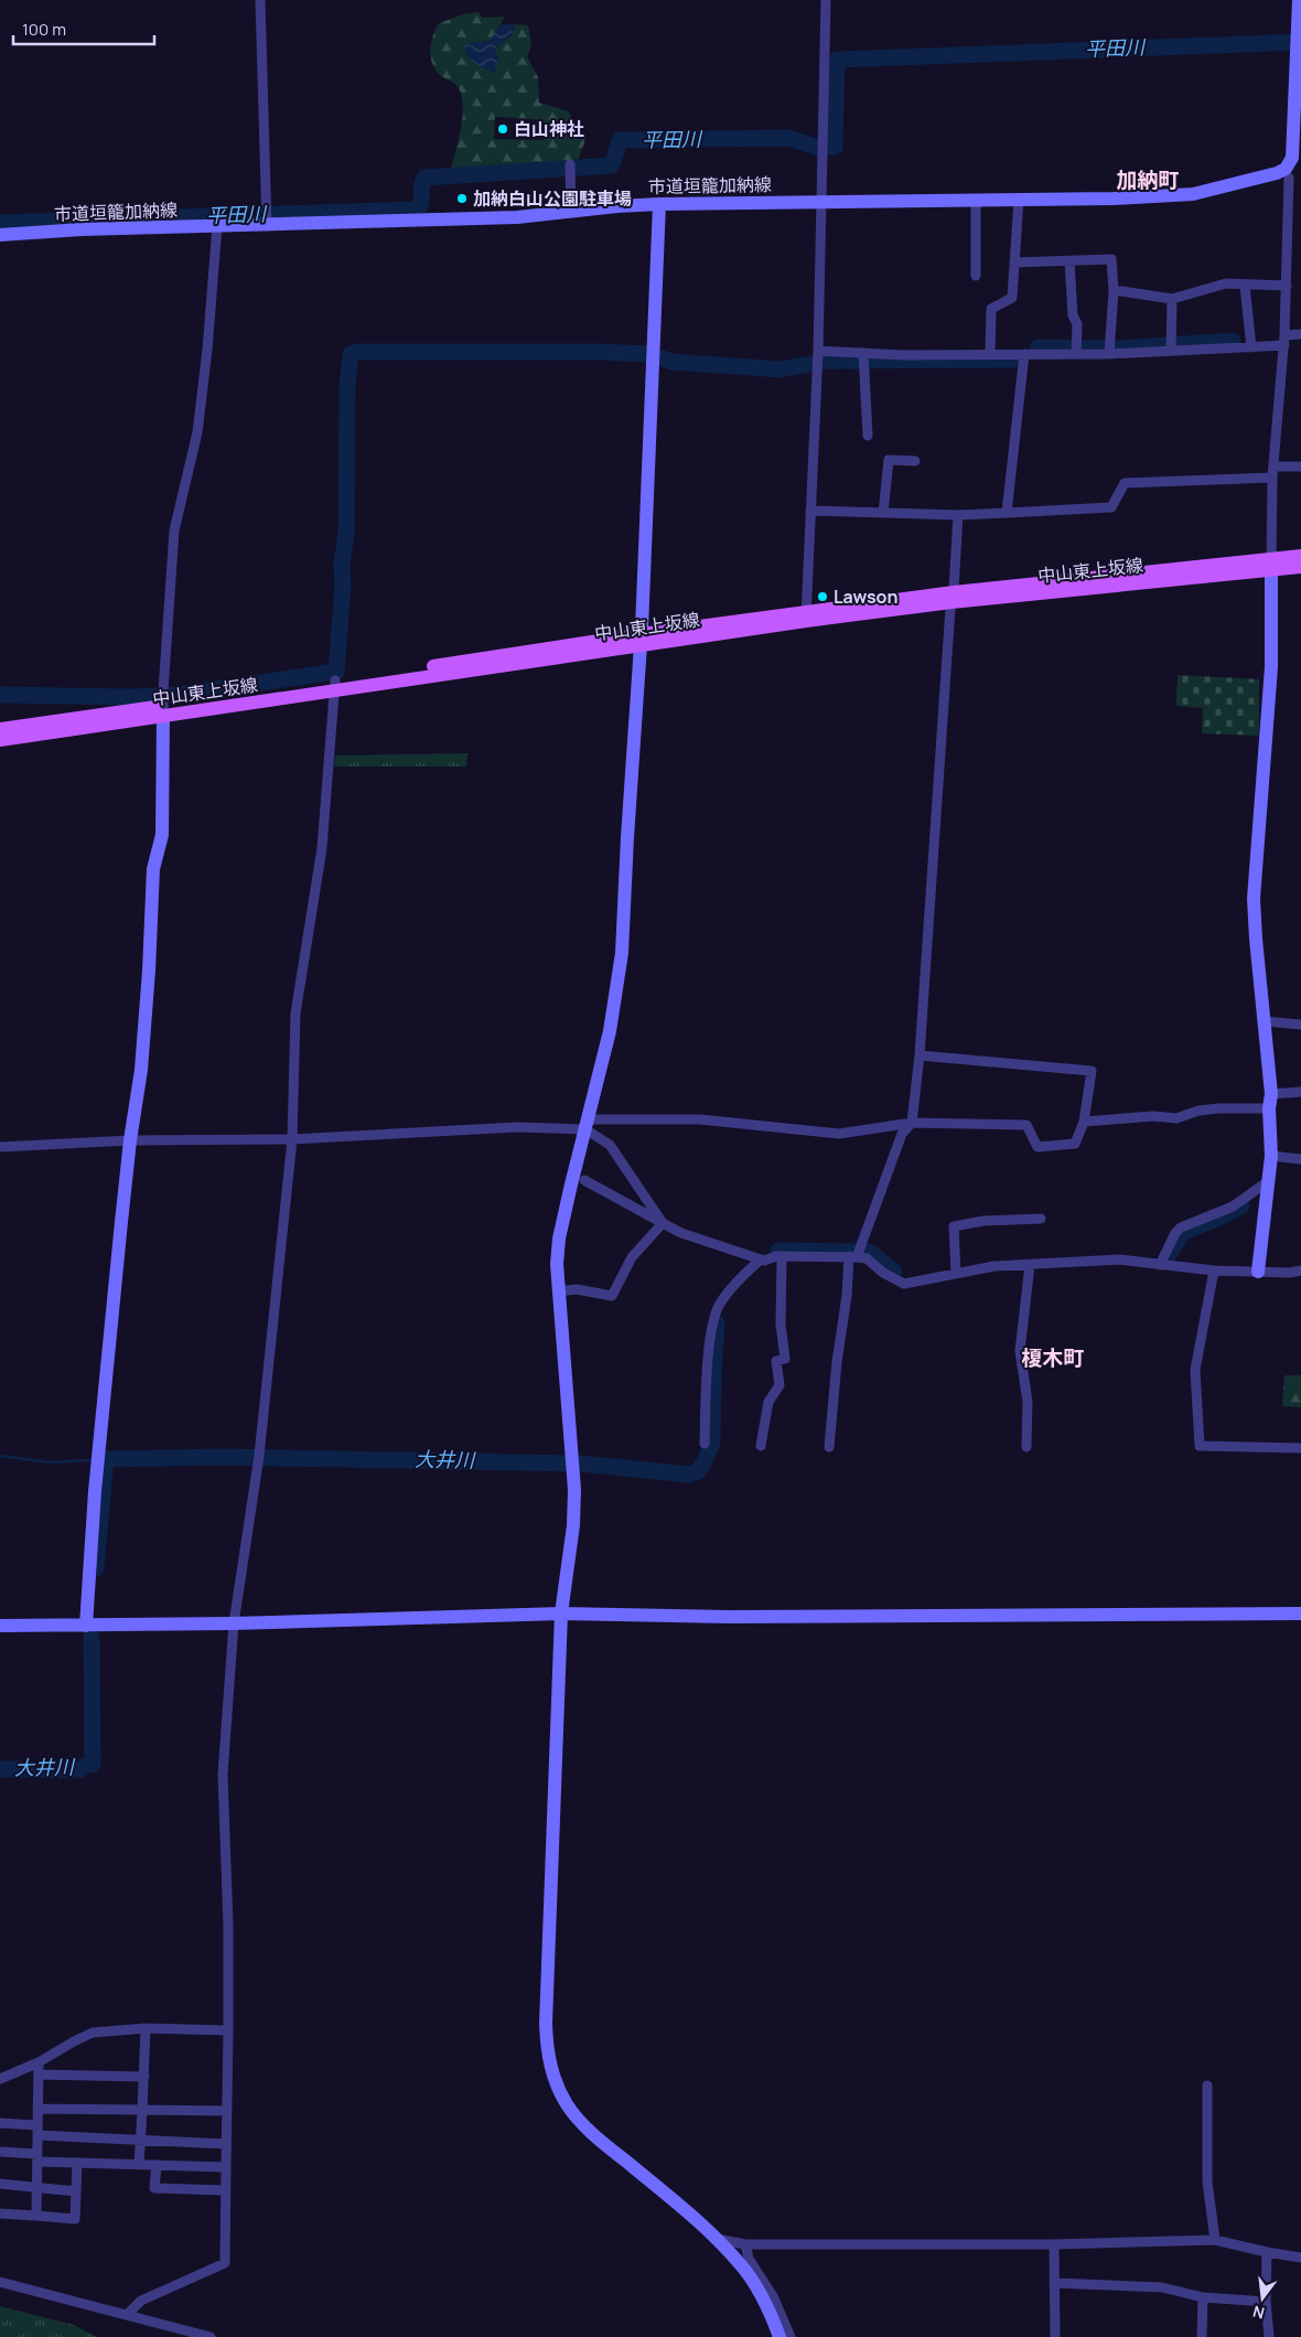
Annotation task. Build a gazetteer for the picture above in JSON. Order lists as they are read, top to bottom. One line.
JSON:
{"streets":{"main road":["中山東上坂線"],"street":["市道垣籠加納線"]},"districts":["加納町","榎木町"],"water":["平田川","大井川"],"places":["白山神社","加納白山公園駐車場","Lawson"],"scale_bar":"100 m","north":"bottom"}
